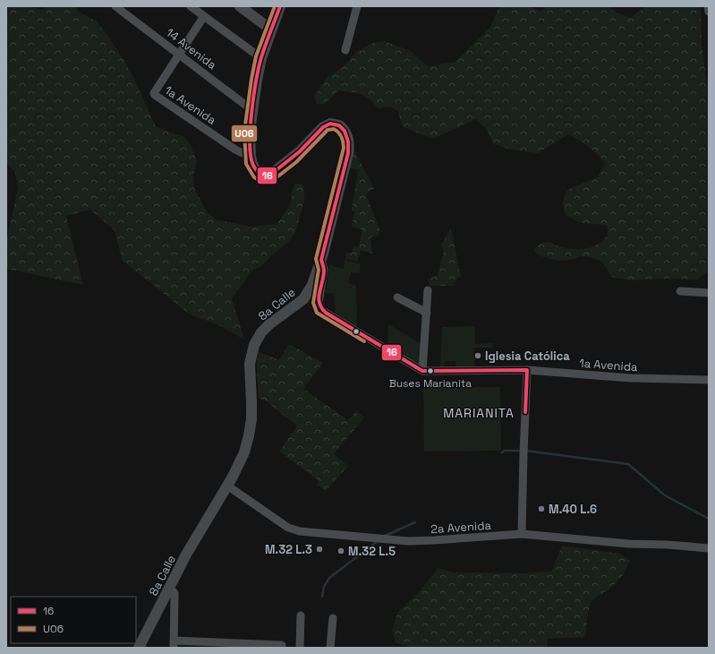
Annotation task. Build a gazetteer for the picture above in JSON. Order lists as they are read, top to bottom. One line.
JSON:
{"streets":{"main road":["8a Calle"],"street":["14 Avenida","1a Avenida","2a Avenida"]},"crossings":[["14 Avenida","1a Avenida"],["14 Avenida","8a Calle"],["1a Avenida","8a Calle"],["8a Calle","2a Avenida"]],"districts":["MARIANITA"],"places":["Iglesia Católica","Buses Marianita","M.40 L.6","M.32 L.3","M.32 L.5"],"lines":["transit line 16","transit line U06"],"legend":["16","U06"]}
